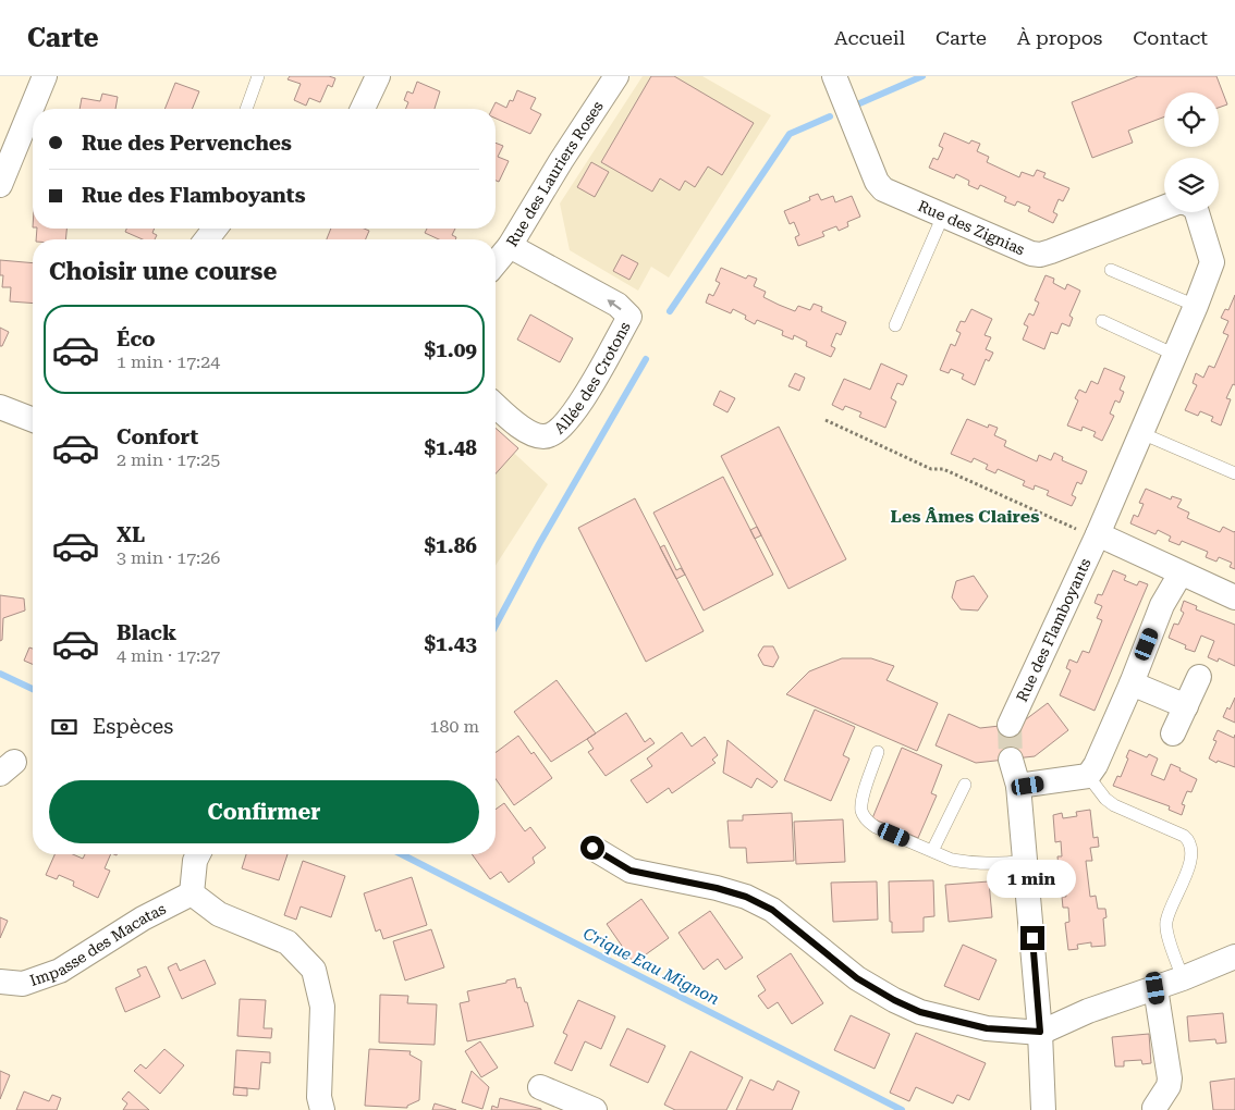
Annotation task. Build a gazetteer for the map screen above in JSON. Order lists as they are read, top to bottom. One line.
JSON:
{"streets":{"street":["Rue des Lauriers Roses","Rue des Zignias","Allée des Crotons","Rue des Flamboyants","Impasse des Macatas"]},"crossings":[["Rue des Lauriers Roses","Allée des Crotons"]],"districts":["Les Âmes Claires"],"water":["Crique Eau Mignon"],"page":{"header":"Carte","nav":["Accueil","Carte","À propos","Contact"],"banner":["Rue des Pervenches","Rue des Flamboyants"],"heading":"Choisir une course","list":[{"name":"Éco","note":"1 min · 17:24","value":"$1.09"},{"name":"Confort","note":"2 min · 17:25","value":"$1.48"},{"name":"XL","note":"3 min · 17:26","value":"$1.86"},{"name":"Black","note":"4 min · 17:27","value":"$1.43"}],"pay":["Espèces","180 m"],"buttons":"Confirmer","bubble":"1 min"}}
